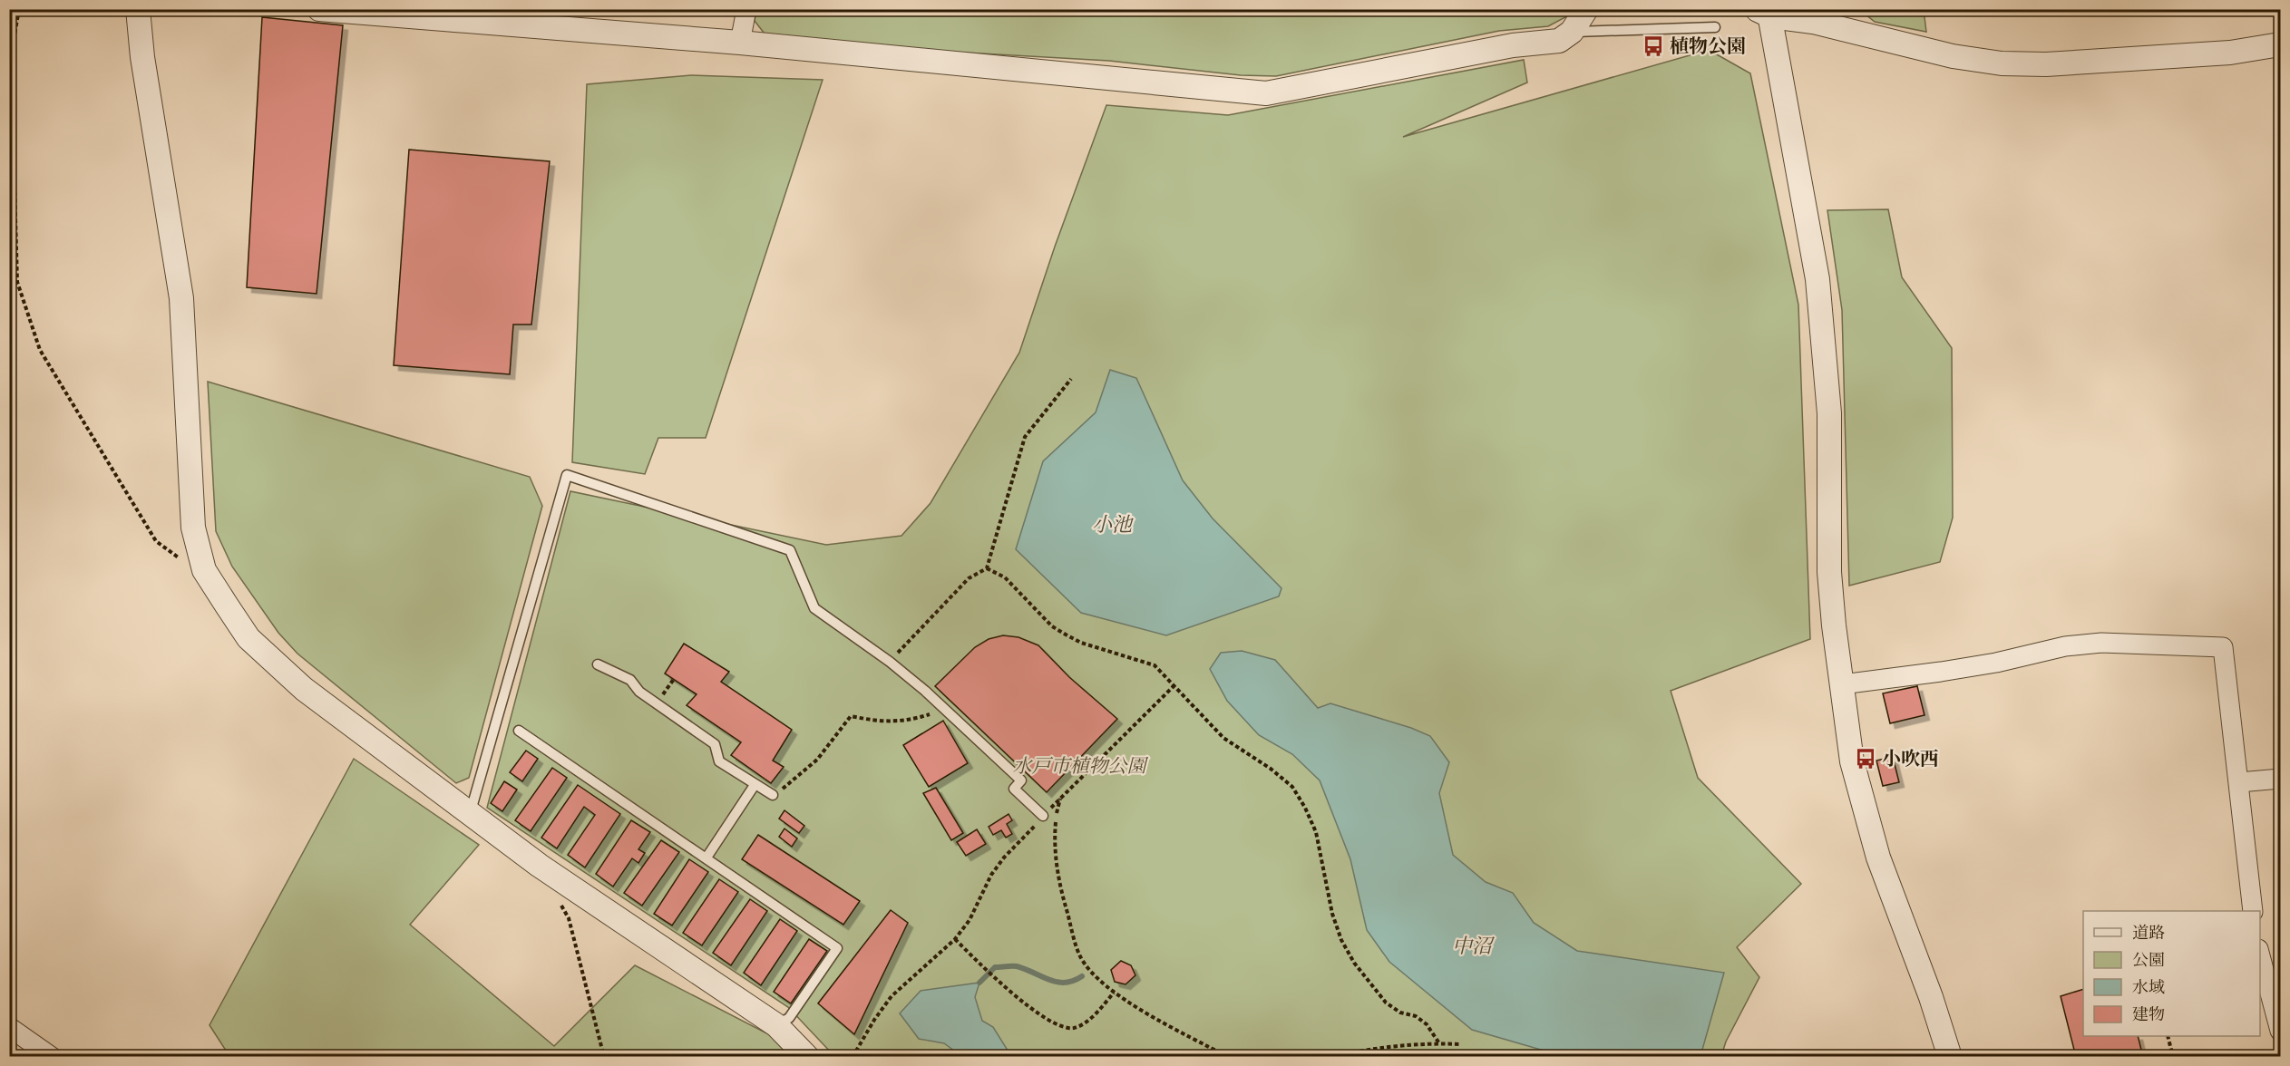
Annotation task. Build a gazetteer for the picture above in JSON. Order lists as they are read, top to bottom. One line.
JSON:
{"water":["小池","中沼"],"parks":["水戸市植物公園"],"places":{"bus stop":["植物公園","小吹西"]},"legend":["道路","公園","水域","建物"]}
